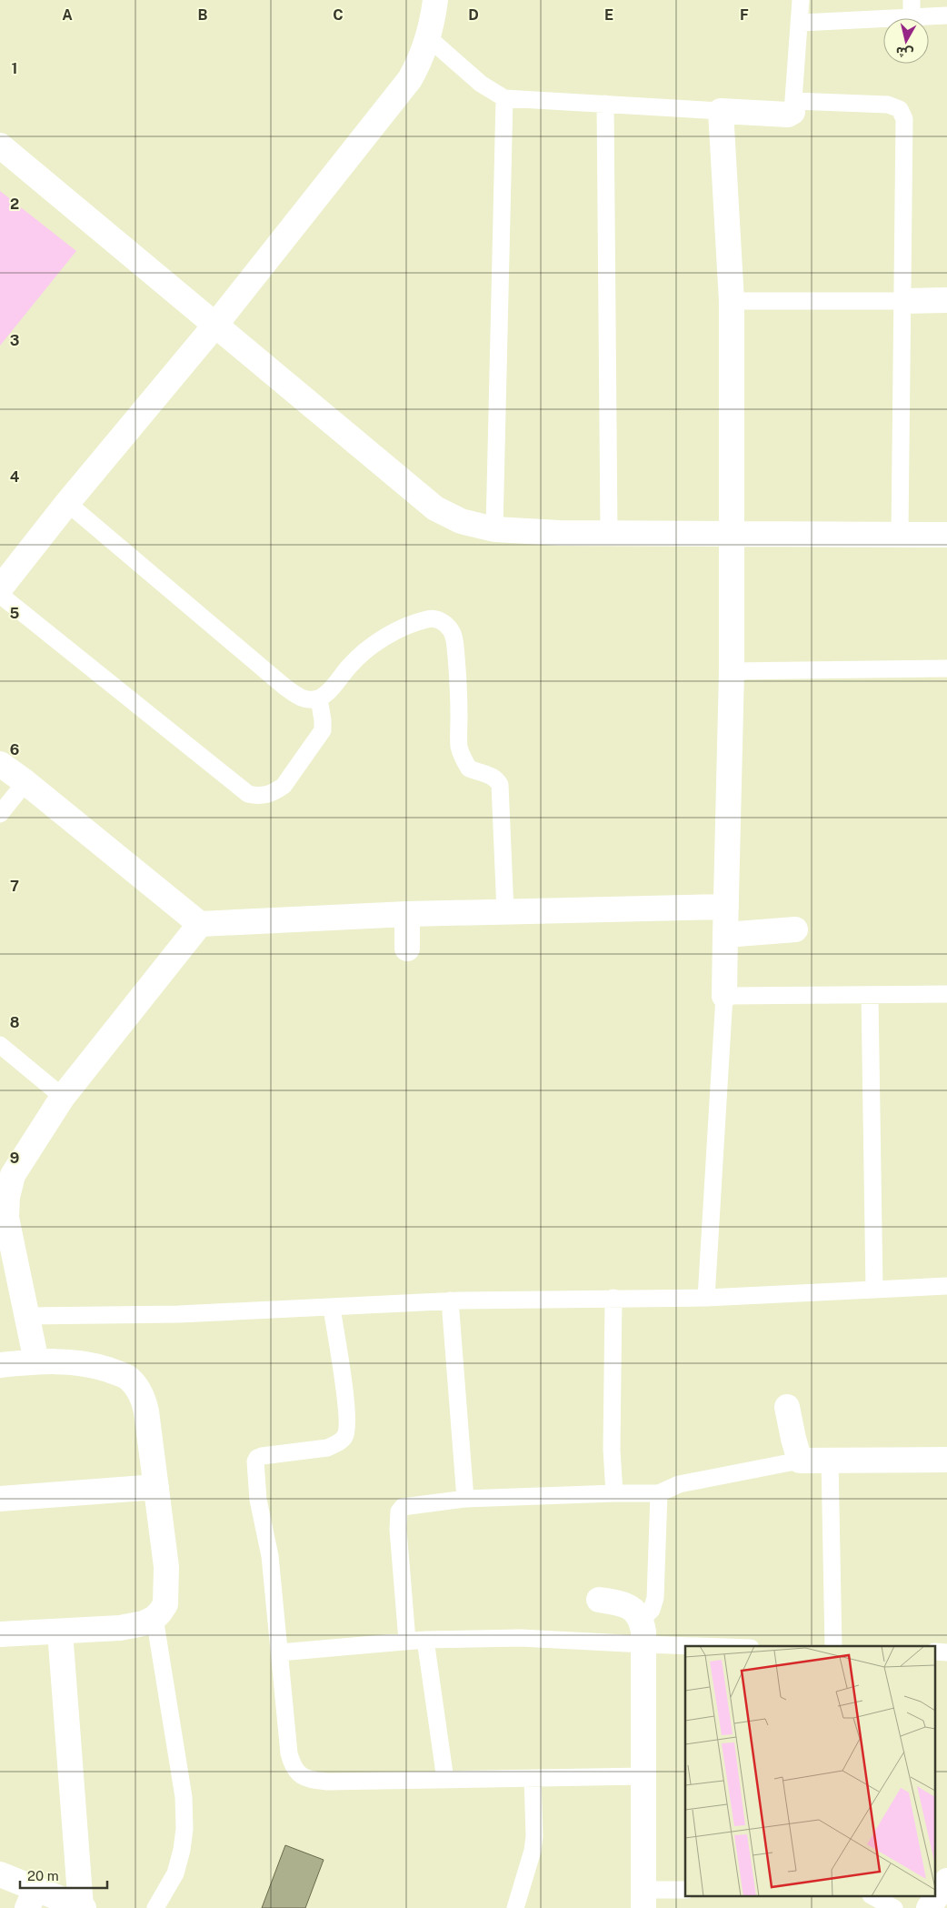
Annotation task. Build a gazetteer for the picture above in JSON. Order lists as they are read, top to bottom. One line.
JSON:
{"scale_bar":"20 m","north":"bottom","grid":{"columns":["A","B","C","D","E","F"],"rows":["1","2","3","4","5","6","7","8","9"]}}
